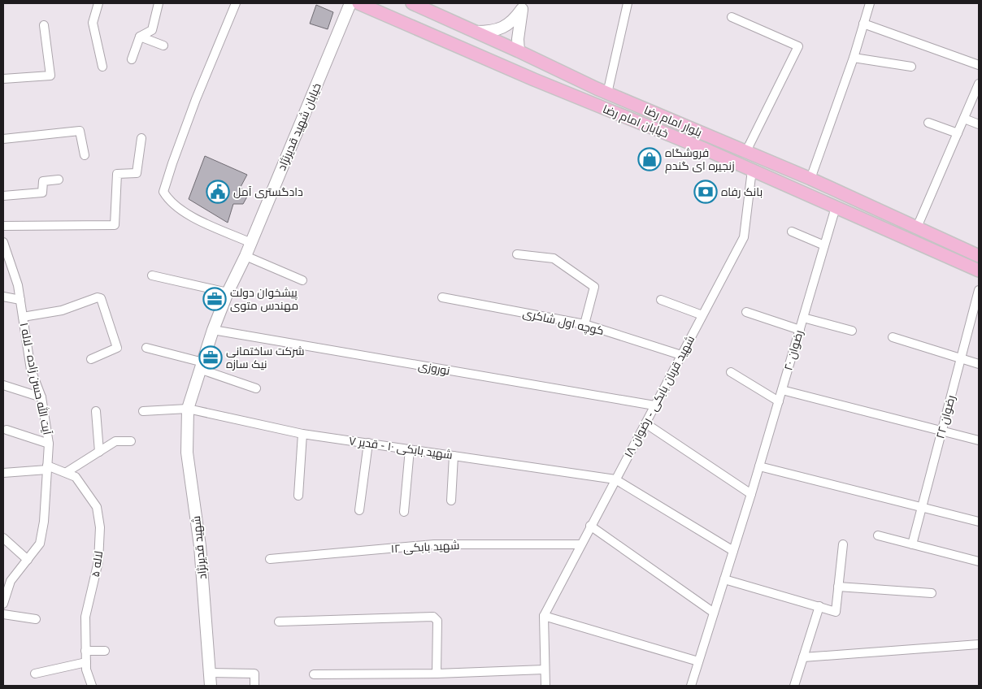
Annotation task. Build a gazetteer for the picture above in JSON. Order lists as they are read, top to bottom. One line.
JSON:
{"streets":{"main road":["خیابان امام رضا","بلوار امام رضا"],"street":["خيابان شهيد قديرنژاد","کوچه اول شاکری","رضوان ۲۰","نوروزی","آیت الله حسن زاده - لاله ۱","شهید قربان بابکی - رضوان ۱۸","رضوان ۲۲","شهید بابکی ۱۰ - قدیر ۷","شهید بابکی ۱۲","شهید قدیرنژاد","لاله ۵"]},"crossings":[["خیابان امام رضا","رضوان ۲۰"],["خیابان امام رضا","شهید قربان بابکی - رضوان ۱۸"],["خيابان شهيد قديرنژاد","نوروزی"],["خيابان شهيد قديرنژاد","شهید بابکی ۱۰ - قدیر ۷"],["خيابان شهيد قديرنژاد","شهید قدیرنژاد"],["کوچه اول شاکری","شهید قربان بابکی - رضوان ۱۸"],["نوروزی","شهید قربان بابکی - رضوان ۱۸"],["آیت الله حسن زاده - لاله ۱","لاله ۵"],["شهید قربان بابکی - رضوان ۱۸","شهید بابکی ۱۰ - قدیر ۷"],["شهید قربان بابکی - رضوان ۱۸","شهید بابکی ۱۲"],["شهید بابکی ۱۰ - قدیر ۷","شهید قدیرنژاد"]],"places":{"shop":["فروشگاه زنجیره ای گندم"],"public building":["دادگستری آمل"],"bank":["بانک رفاه"],"office":["پیشخوان دولت مهندس متوی","شرکت ساختمانی نیک سازه"]}}
